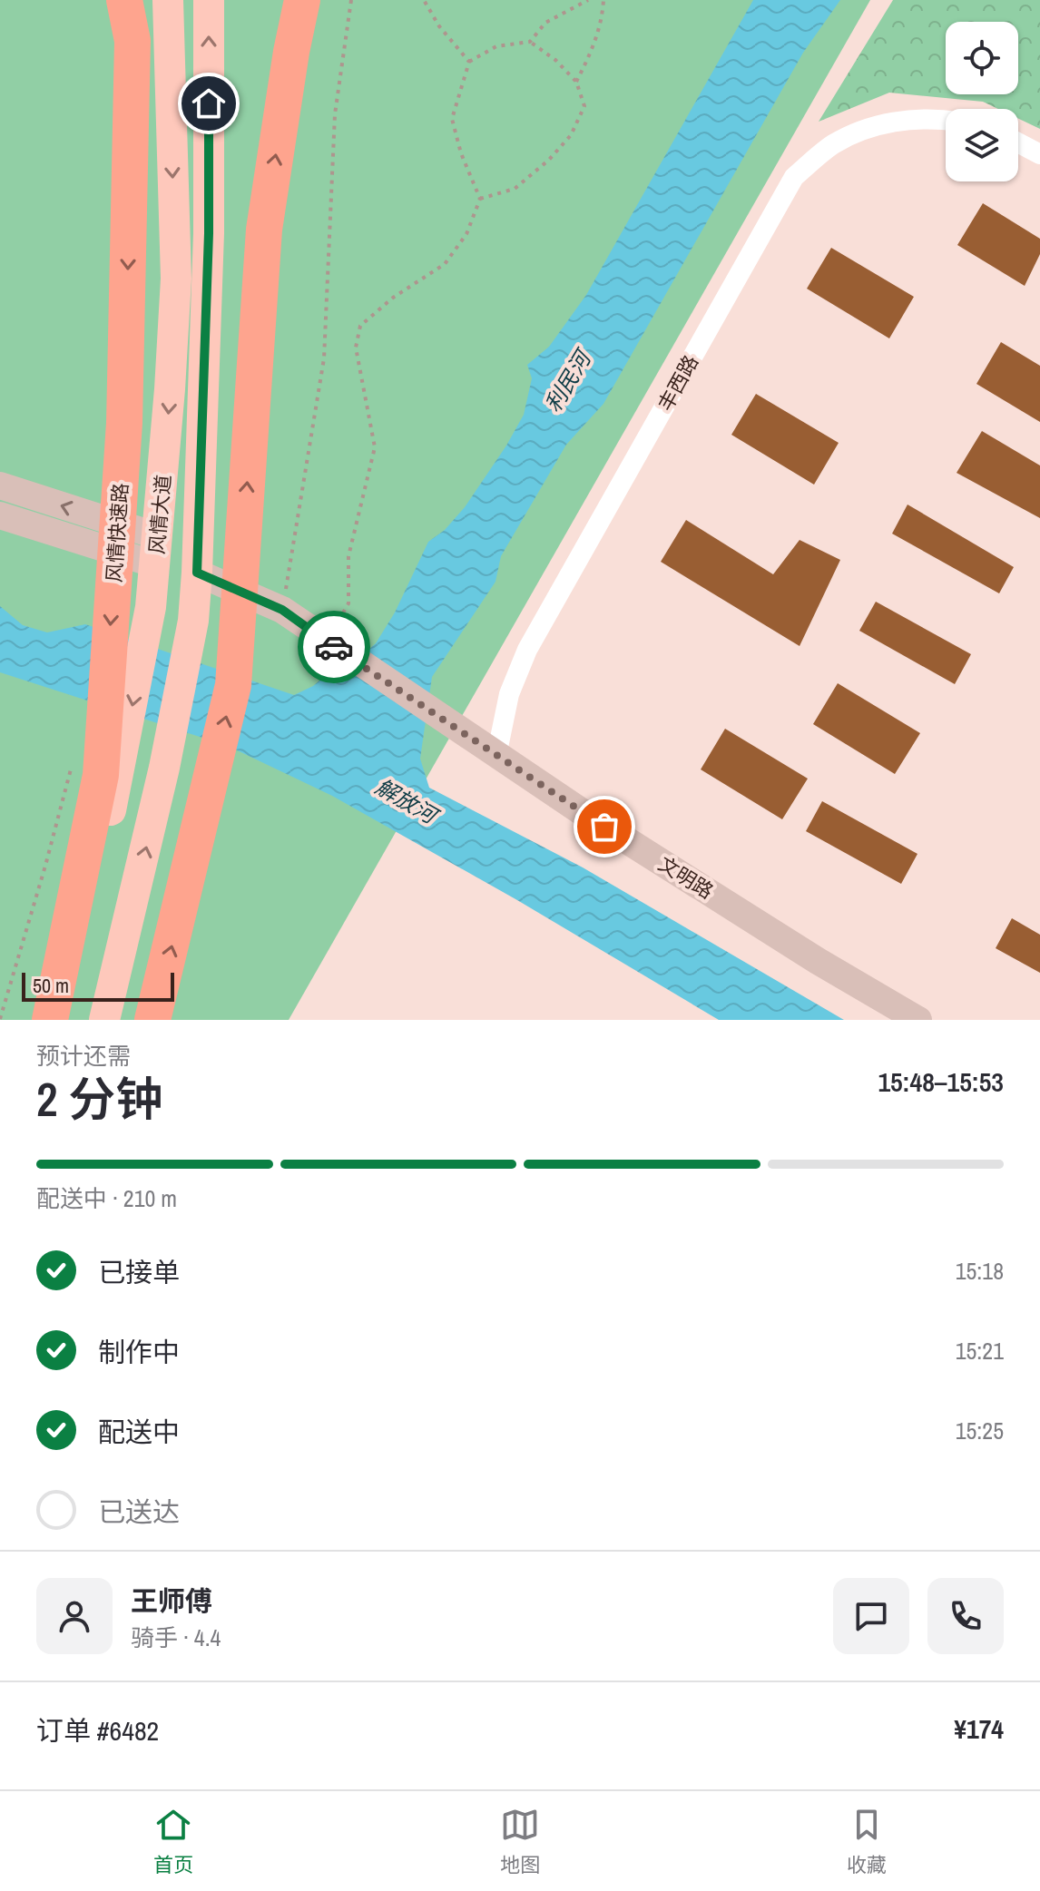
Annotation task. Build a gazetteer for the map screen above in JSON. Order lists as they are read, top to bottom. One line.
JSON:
{"streets":{"highway":["风情快速路"],"main road":["风情大道"],"street":["丰西路","文明路"]},"crossings":[["丰西路","文明路"],["风情大道","文明路"]],"water":["利民河","解放河"],"scale_bar":"50 m","page":{"scale":"50 m","heading":["2 分钟","预计还需","15:48–15:53"],"panel":["王师傅","骑手 · 4.4","订单 #6482","¥174"],"bar":"配送中 · 210 m","list":[["已接单","15:18"],["制作中","15:21"],["配送中","15:25"],"已送达"],"tabs":["首页","地图","收藏"]}}
